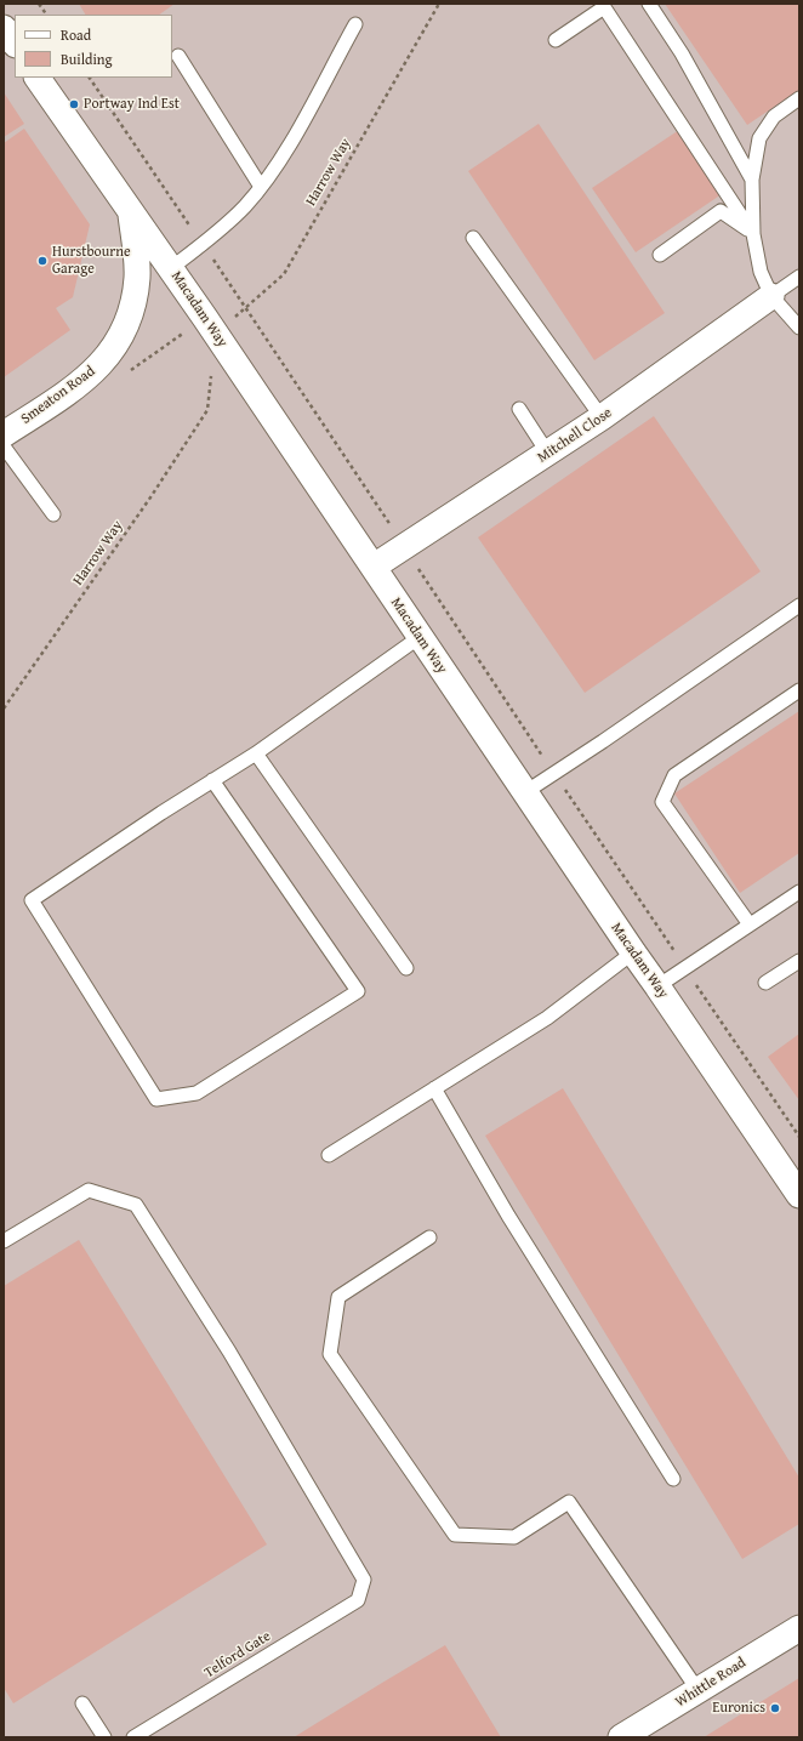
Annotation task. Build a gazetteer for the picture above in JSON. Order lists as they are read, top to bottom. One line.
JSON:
{"streets":{"street":["Macadam Way","Smeaton Road","Mitchell Close","Whittle Road"],"lane":["Telford Gate"],"path":["Harrow Way"]},"crossings":[["Harrow Way","Macadam Way"],["Macadam Way","Smeaton Road"],["Macadam Way","Mitchell Close"]],"places":["Portway Ind Est","Hurstbourne Garage","Euronics"],"legend":["Road","Building"]}
